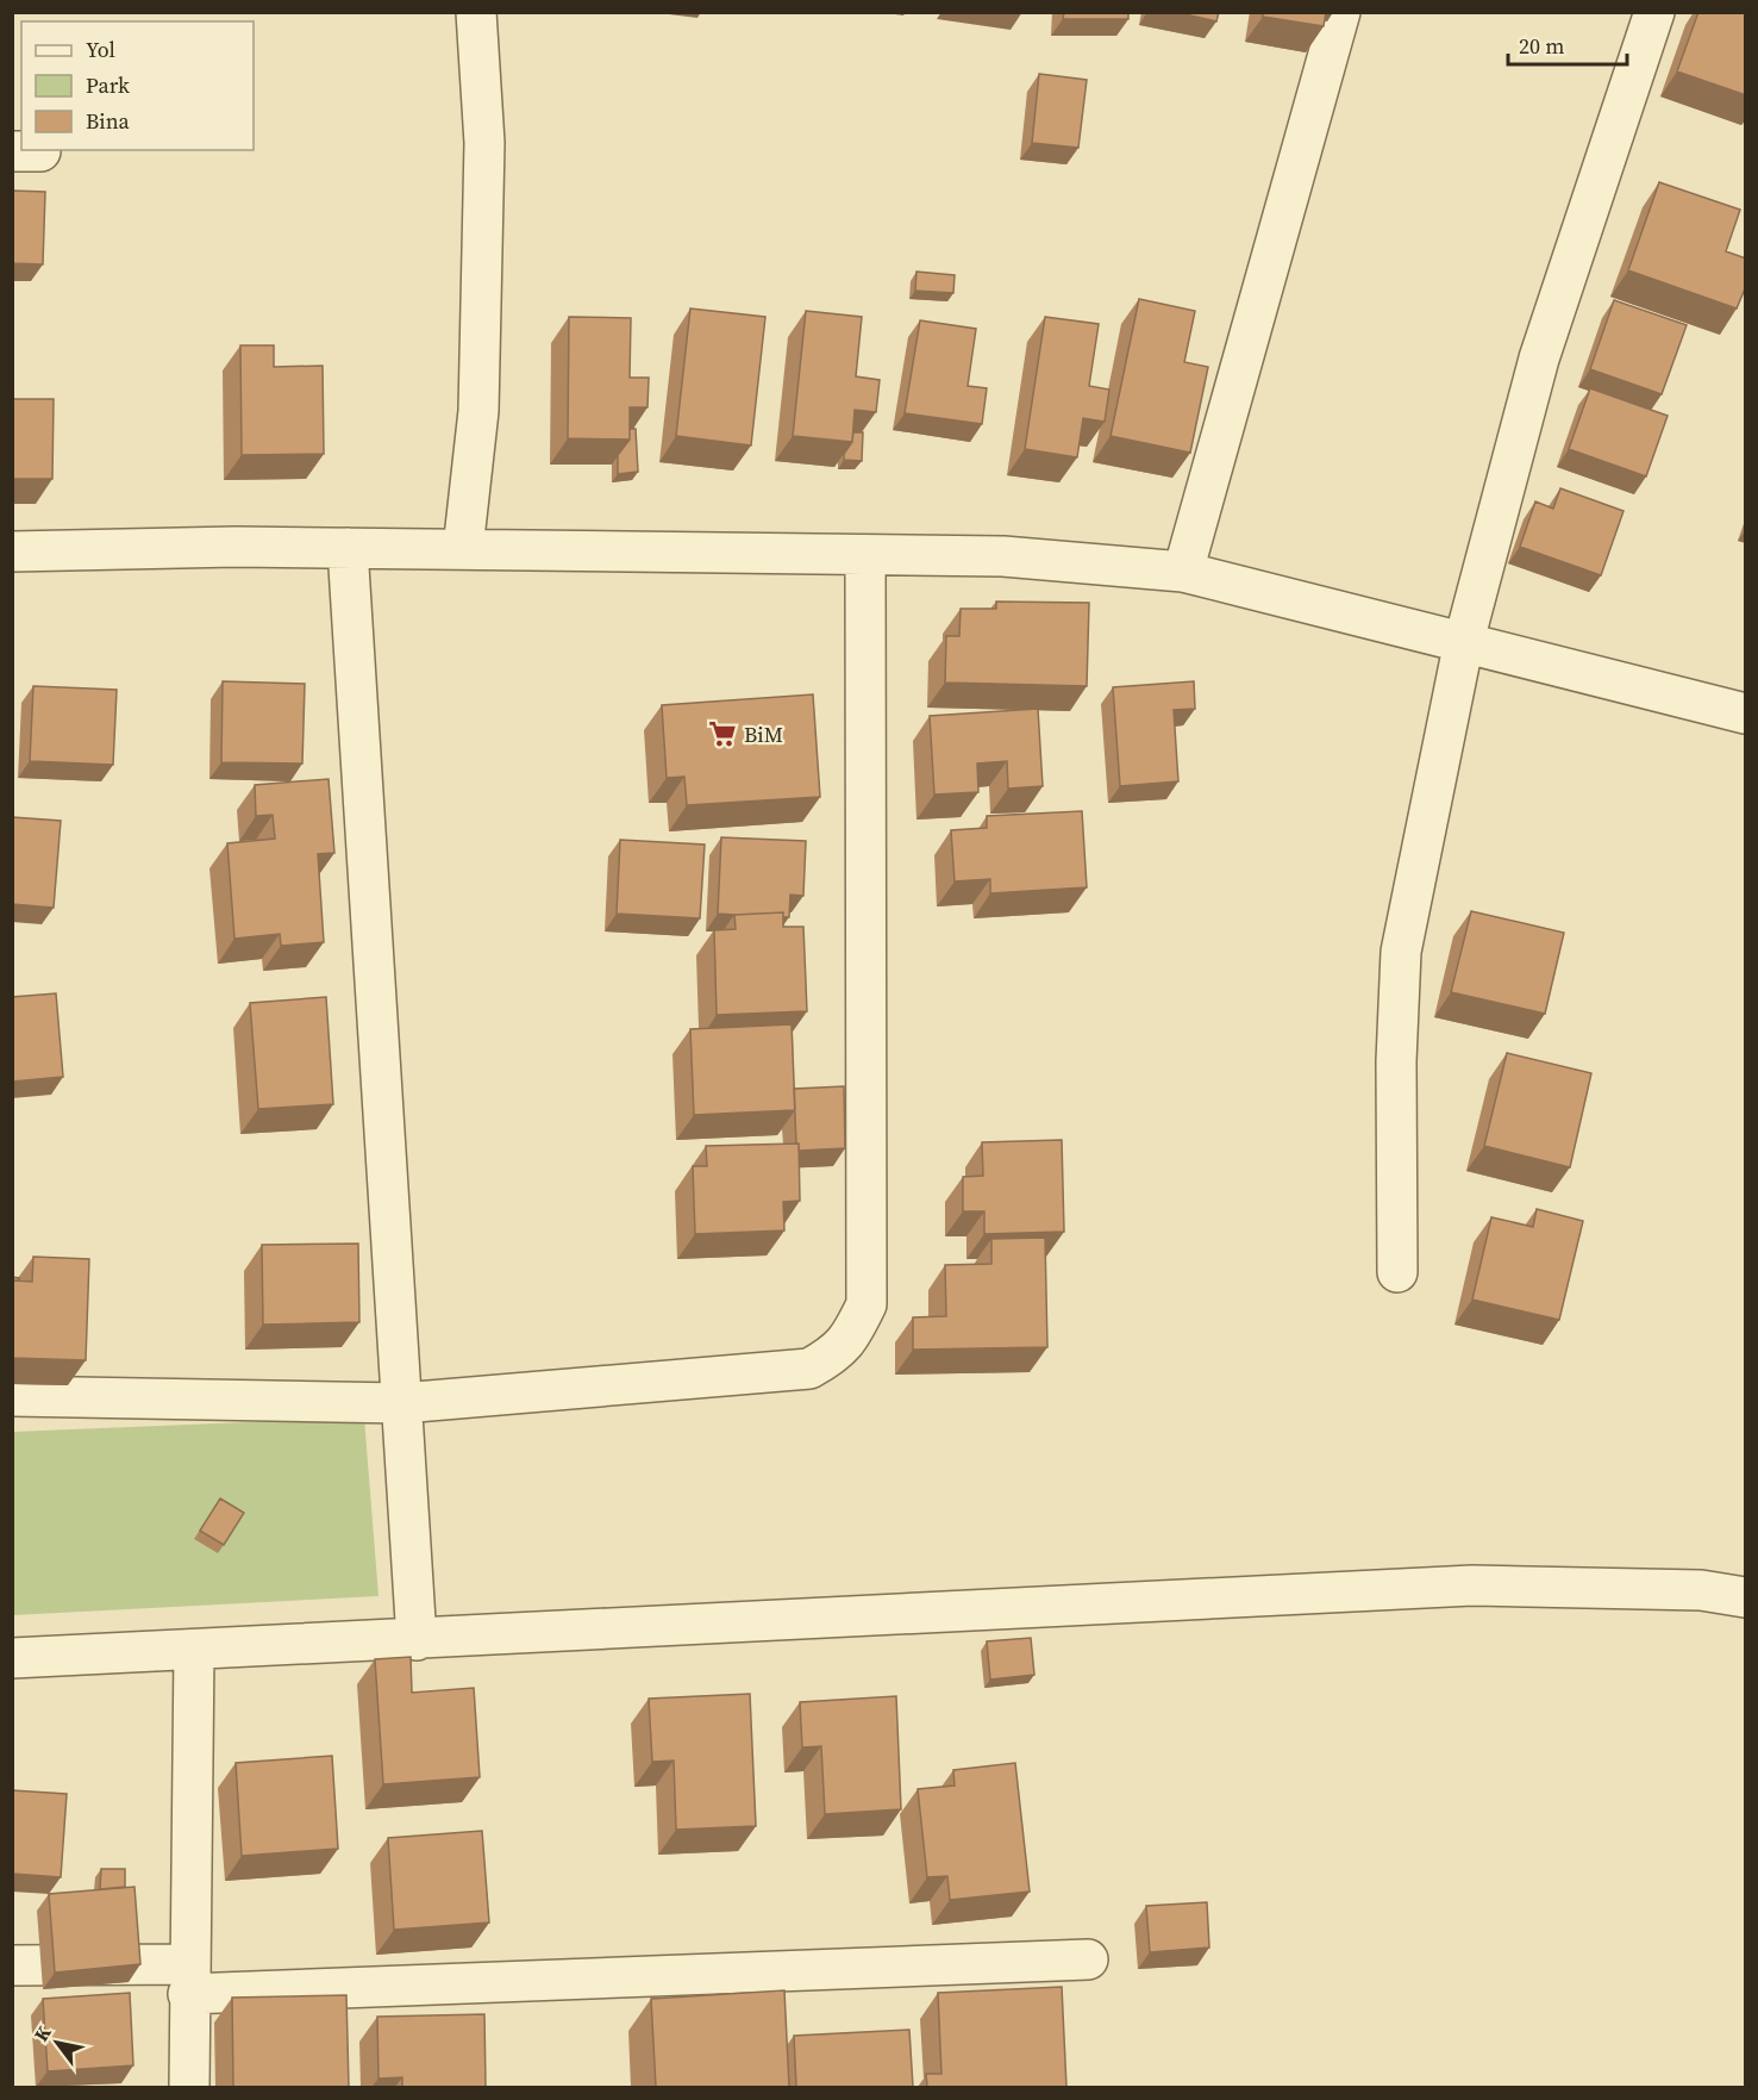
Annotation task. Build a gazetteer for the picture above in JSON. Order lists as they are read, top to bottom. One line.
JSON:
{"places":{"supermarket":["BiM"]},"legend":["Yol","Park","Bina"],"scale_bar":"20 m","north":"top left"}
